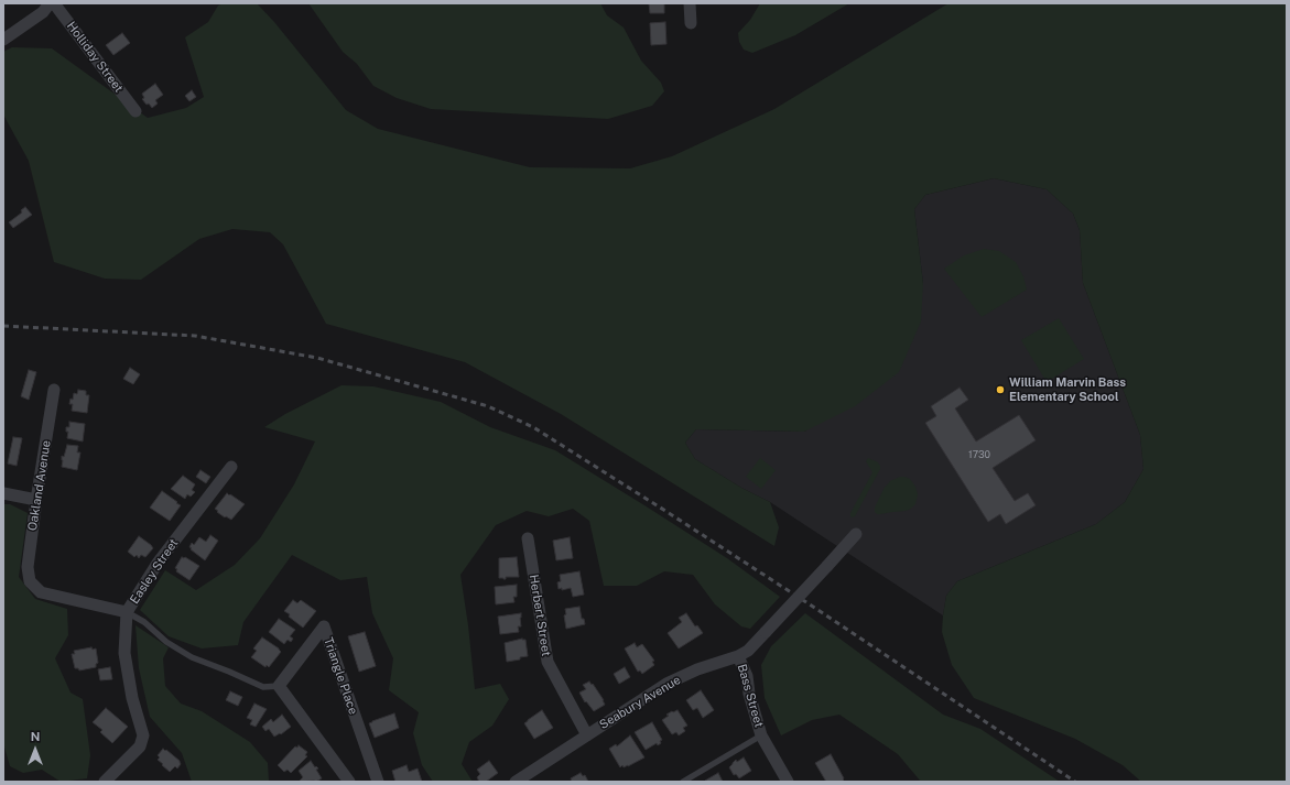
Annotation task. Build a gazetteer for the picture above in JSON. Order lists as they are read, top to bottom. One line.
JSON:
{"streets":{"street":["Holliday Street","Oakland Avenue","Easley Street","Herbert Street","Triangle Place","Bass Street","Seabury Avenue"]},"crossings":[["Oakland Avenue","Easley Street"],["Herbert Street","Seabury Avenue"],["Bass Street","Seabury Avenue"]],"places":["William Marvin Bass Elementary School"],"house_numbers":["1730"],"north":"top"}
